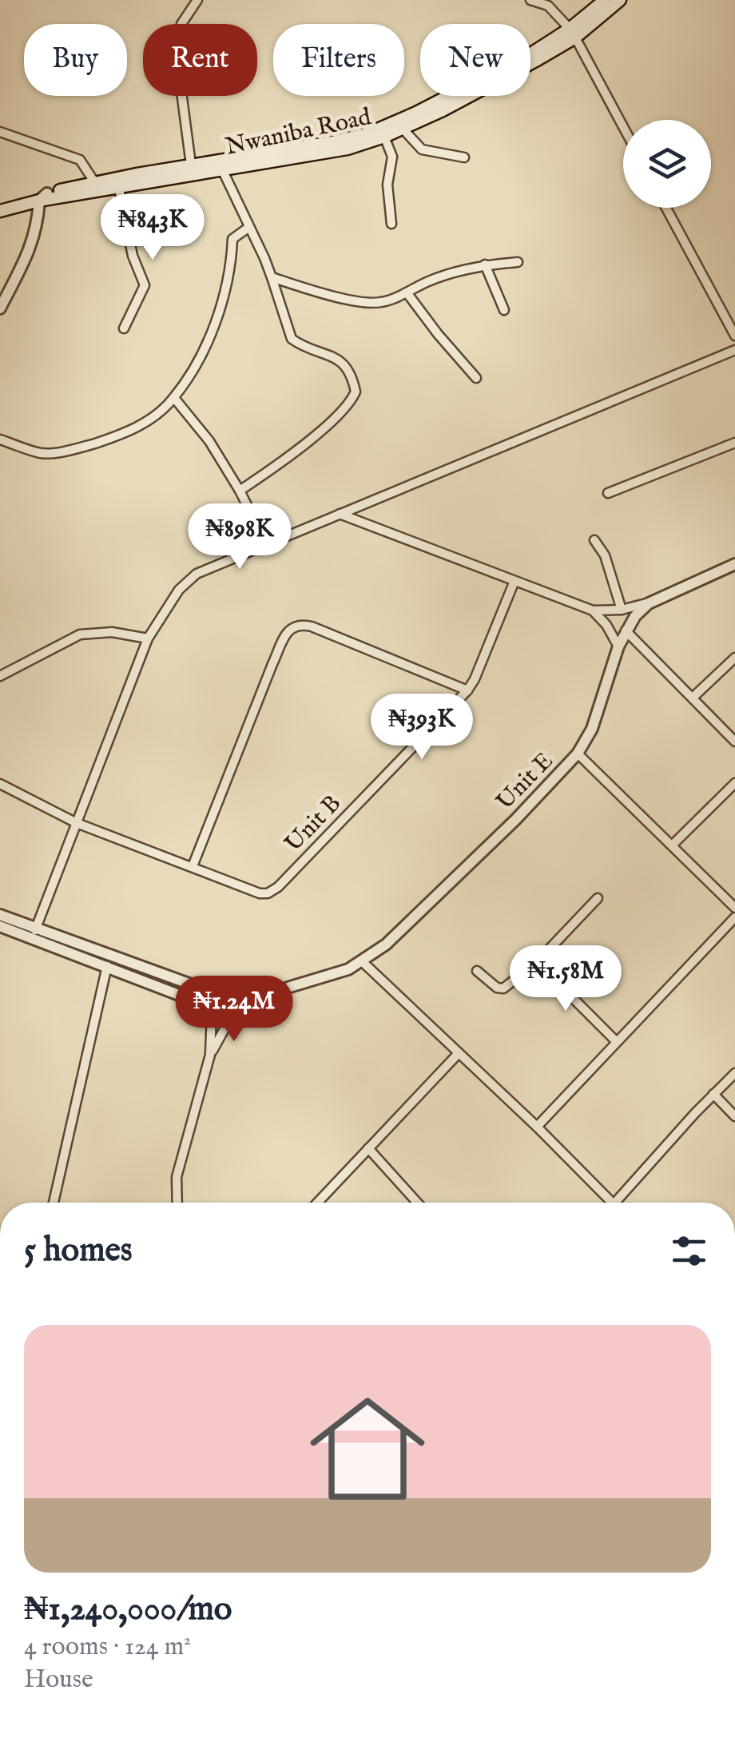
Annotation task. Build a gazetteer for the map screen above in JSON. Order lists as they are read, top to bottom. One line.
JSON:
{"streets":{"main road":["Nwaniba Road"],"street":["Unit E","Unit B"]},"page":{"chip":["Buy","Rent","Filters","New"],"price":["₦843K","₦898K","₦393K","₦1.58M","₦1.24M"],"heading":"5 homes","list":[{"name":"₦1,240,000/mo","note":"4 rooms · 124 m² · House"}]}}
